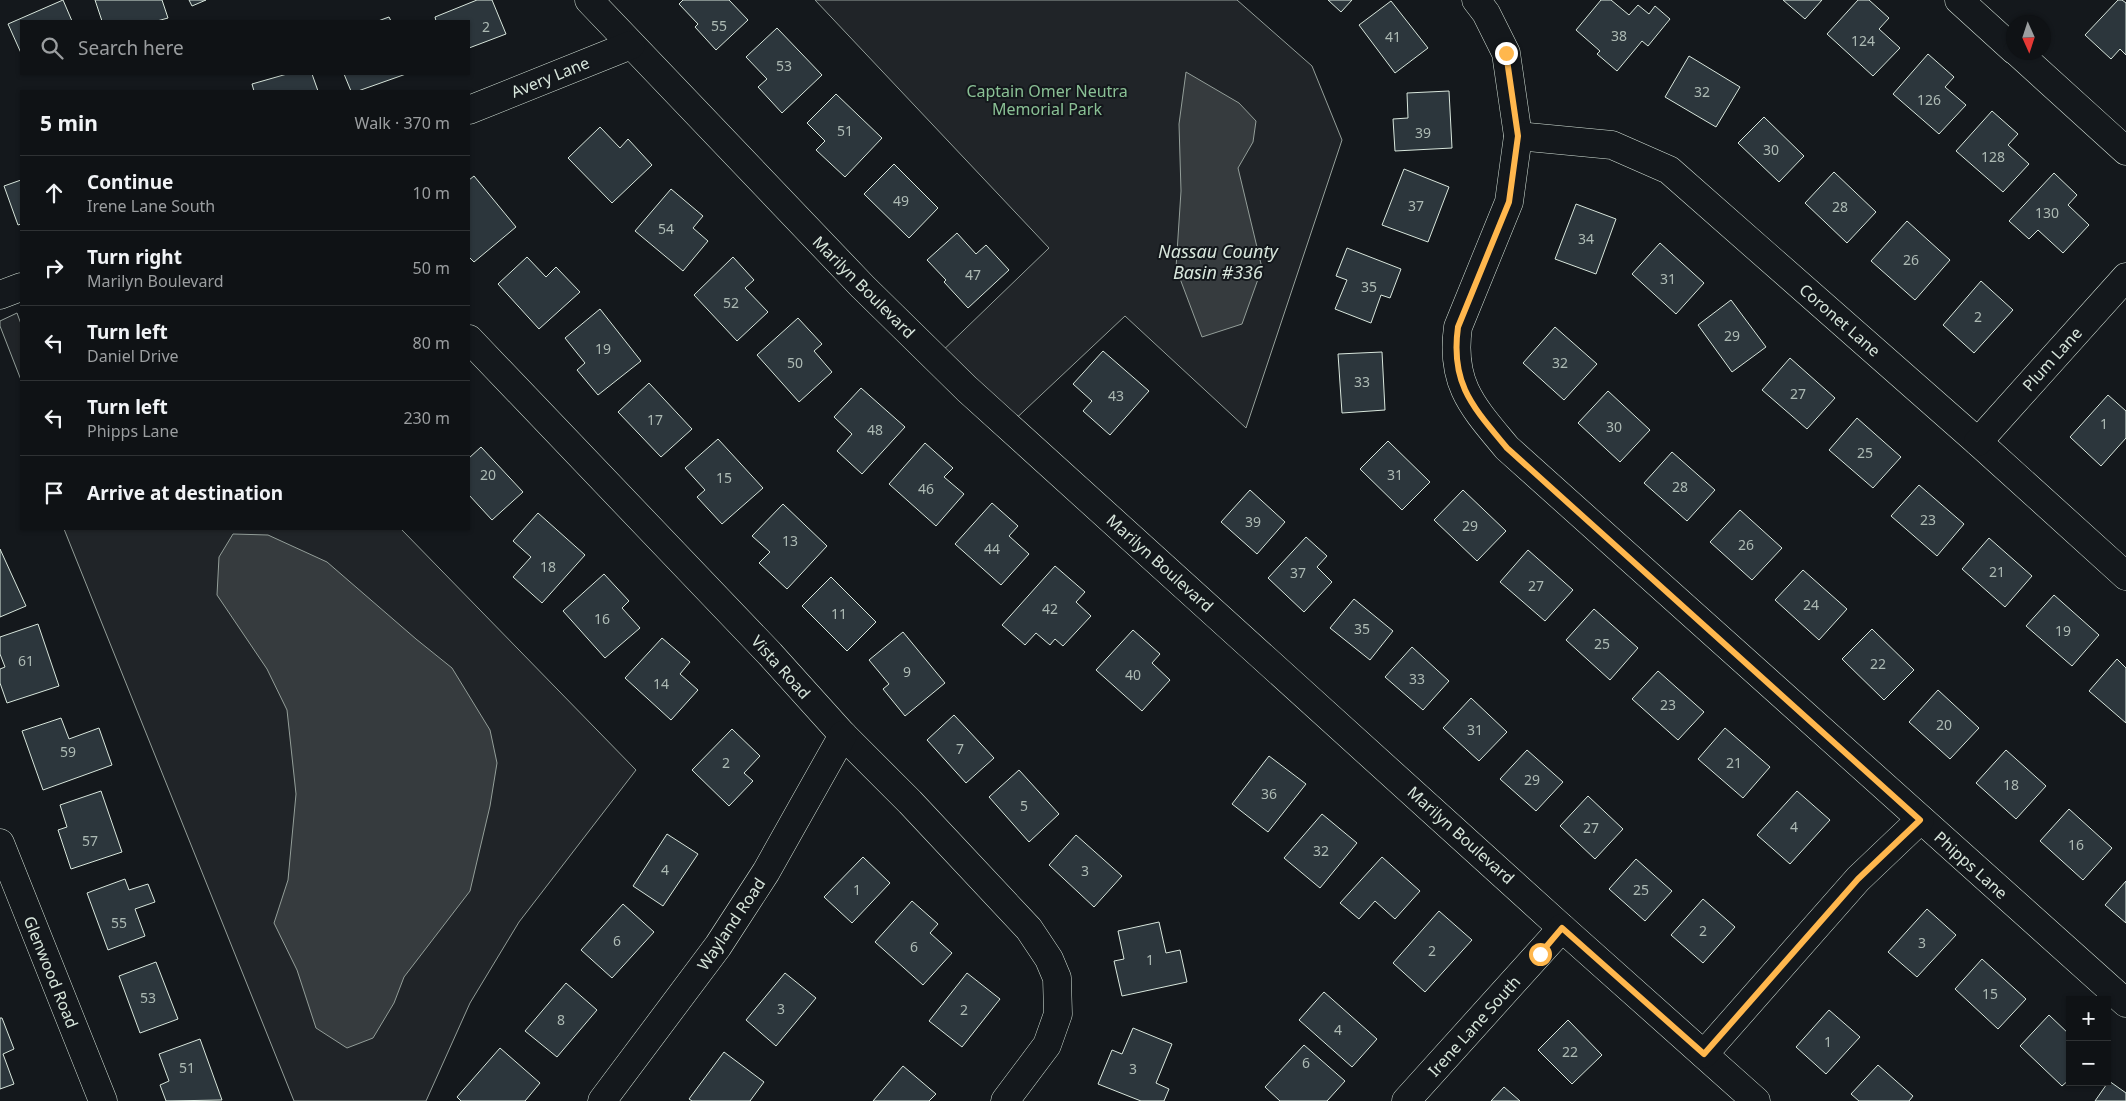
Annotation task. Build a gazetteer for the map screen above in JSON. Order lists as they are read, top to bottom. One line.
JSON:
{"streets":{"street":["Avery Lane","Marilyn Boulevard","Coronet Lane","Plum Lane","Vista Road","Phipps Lane","Wayland Road","Glenwood Road","Irene Lane South"]},"crossings":[["Avery Lane","Marilyn Boulevard"],["Marilyn Boulevard","Irene Lane South"],["Coronet Lane","Plum Lane"],["Coronet Lane","Phipps Lane"],["Vista Road","Wayland Road"]],"water":["Nassau County Basin #336"],"parks":["Captain Omer Neutra Memorial Park"],"house_numbers":["55","2","38","41","124","53","32","126","51","39","30","128","49","37","28","130","54","34","26","47","31","35","52","2","29","19","50","32","33","27","43","17","1","30","48","25","20","31","15","28","46","23","39","29","13","26","44","18","21","37","27","24","42","11","16","35","19","25","61","22","9","40","33","14","23","20","31","7","59","2","21","29","18","36","5","4","27","57","16","32","4","3","1","25","55","2","6","3","6","2","1","15","53","3","2","8","4","1","22","6","51","3"],"north":"bottom","page":{"search":"Search here","heading":["5 min","Walk · 370 m"],"list":[["Continue","Irene Lane South","10 m"],["Turn right","Marilyn Boulevard","50 m"],["Turn left","Daniel Drive","80 m"],["Turn left","Phipps Lane","230 m"],"Arrive at destination"],"map_buttons":["+","−"]}}
